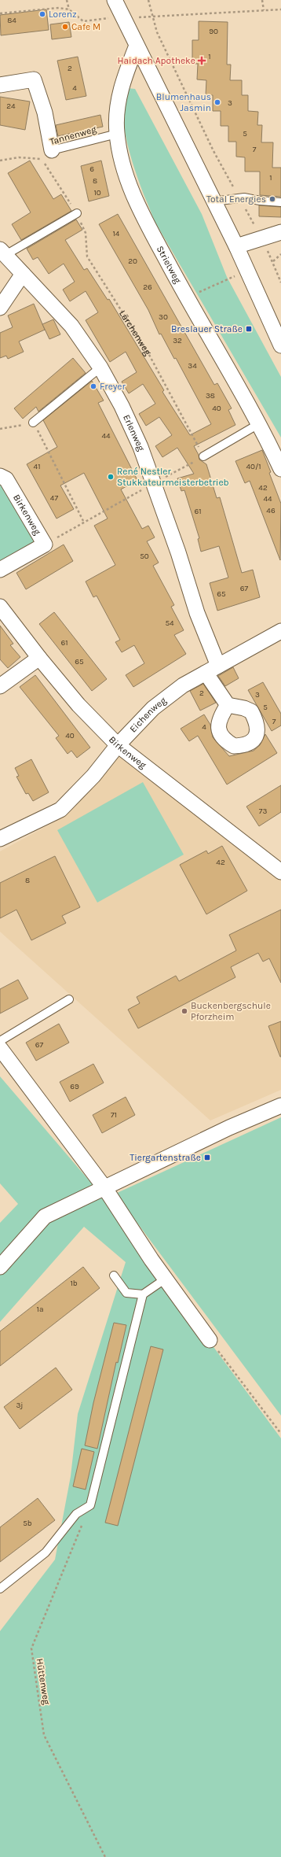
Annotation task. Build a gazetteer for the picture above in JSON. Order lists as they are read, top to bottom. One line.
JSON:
{"streets":{"street":["Strietweg","Erlenweg","Birkenweg","Eichenweg"],"lane":["Tannenweg"],"path":["Lärchenweg","Hüttenweg"]},"crossings":[["Tannenweg","Strietweg"],["Tannenweg","Lärchenweg"],["Erlenweg","Eichenweg"],["Birkenweg","Eichenweg"]],"places":{"other":["Lorenz","Cafe M","Blumenhaus Jasmin","Total Energies","Freyer","René Nestler Stukkateurmeisterbetrieb","Buckenbergschule Pforzheim"],"health":["Haidach Apotheke"],"transit":["Breslauer Straße","Tiergartenstraße"]},"house_numbers":["84","90","1","2","4","3","24","5","7","6","1","8","10","14","20","26","30","32","34","38","40","44","41","40/1","42","47","44","46","61","50","67","65","54","61","65","2","3","5","7","4","40","73","42","8","67","69","71","1b","1a","3j","5b"]}
